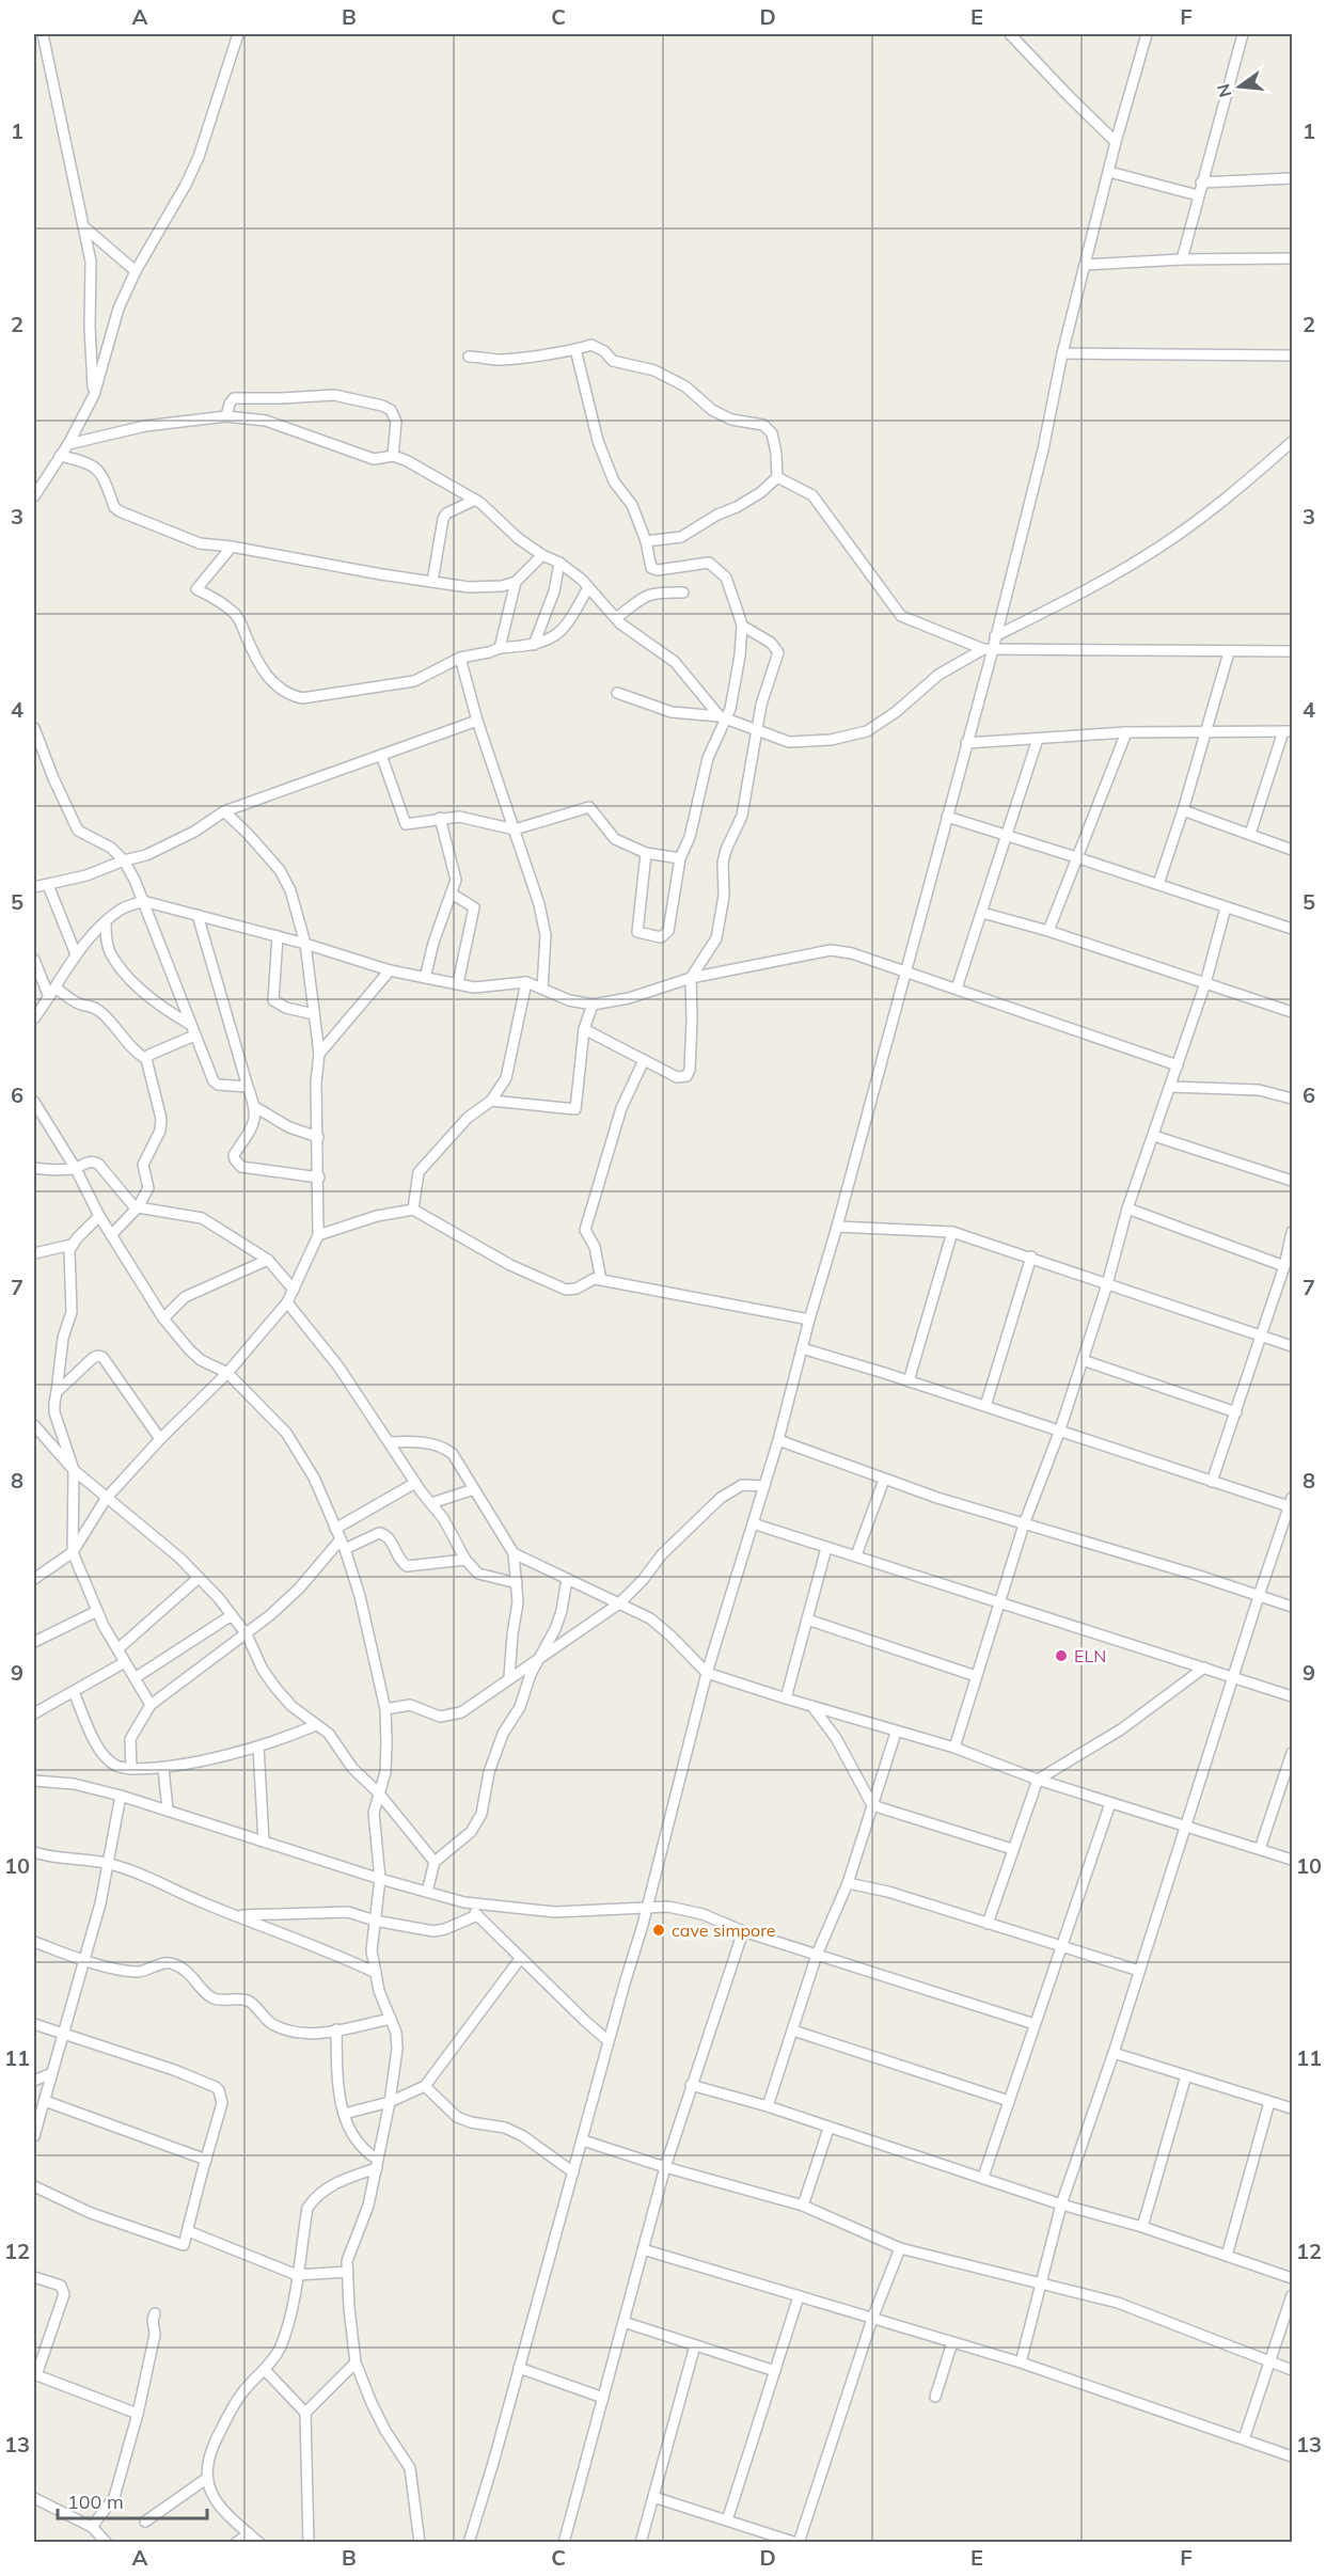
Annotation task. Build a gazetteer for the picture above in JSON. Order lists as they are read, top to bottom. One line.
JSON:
{"places":["ELN","cave simpore"],"scale_bar":"100 m","north":"left","grid":{"columns":["A","B","C","D","E","F"],"rows":["1","2","3","4","5","6","7","8","9","10","11","12","13"]}}
